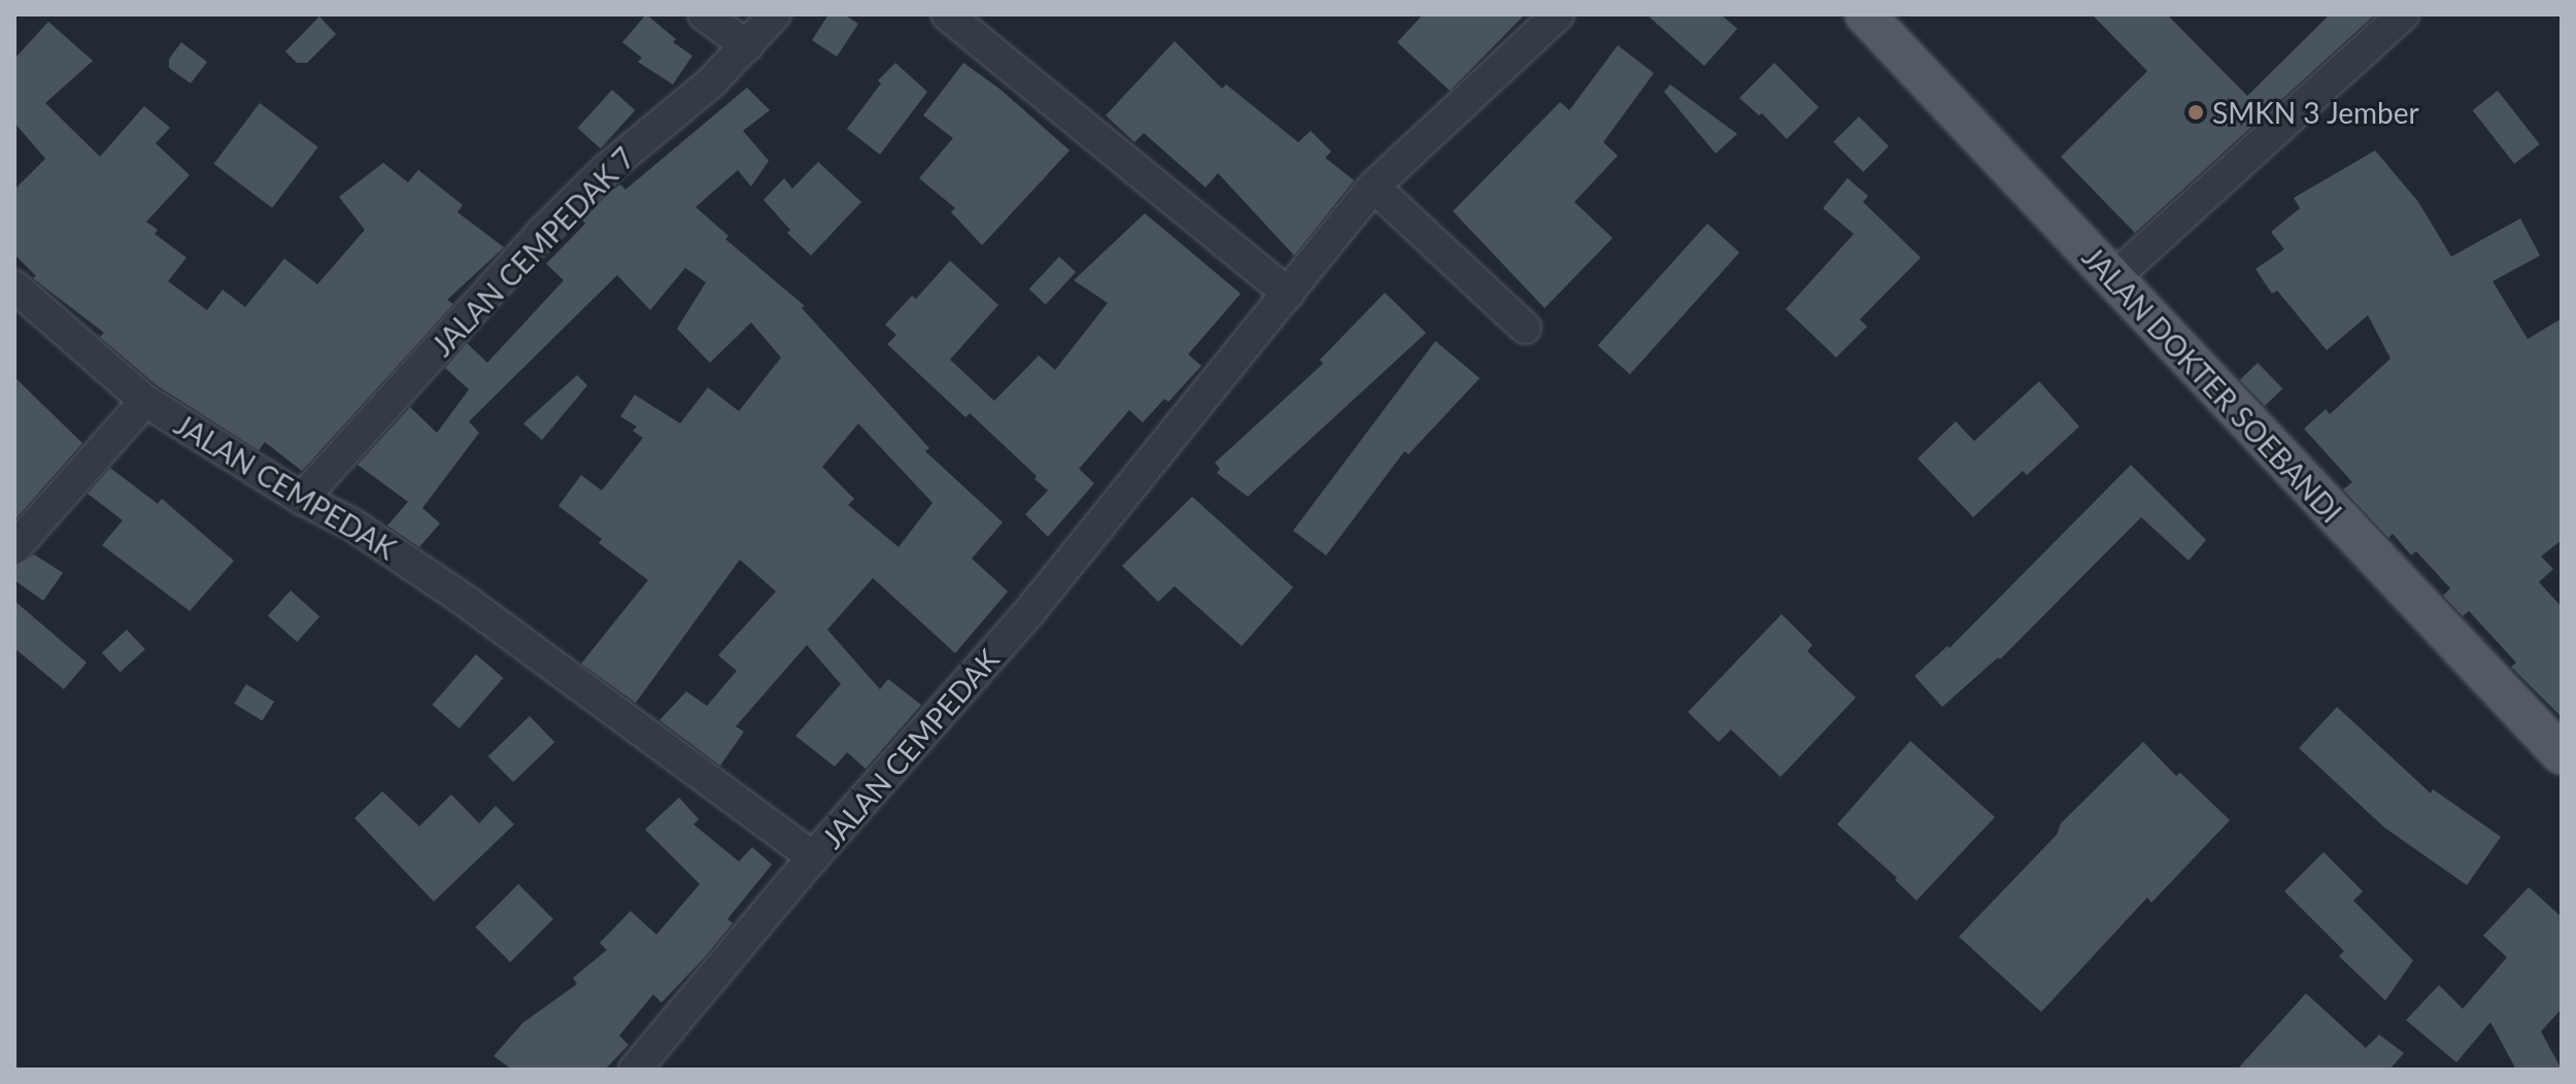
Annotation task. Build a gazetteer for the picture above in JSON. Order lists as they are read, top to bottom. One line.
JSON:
{"streets":{"main road":["JALAN DOKTER SOEBANDI"],"street":["JALAN CEMPEDAK 7","JALAN CEMPEDAK"]},"crossings":[["JALAN CEMPEDAK 7","JALAN CEMPEDAK"]],"places":["SMKN 3 Jember"]}
